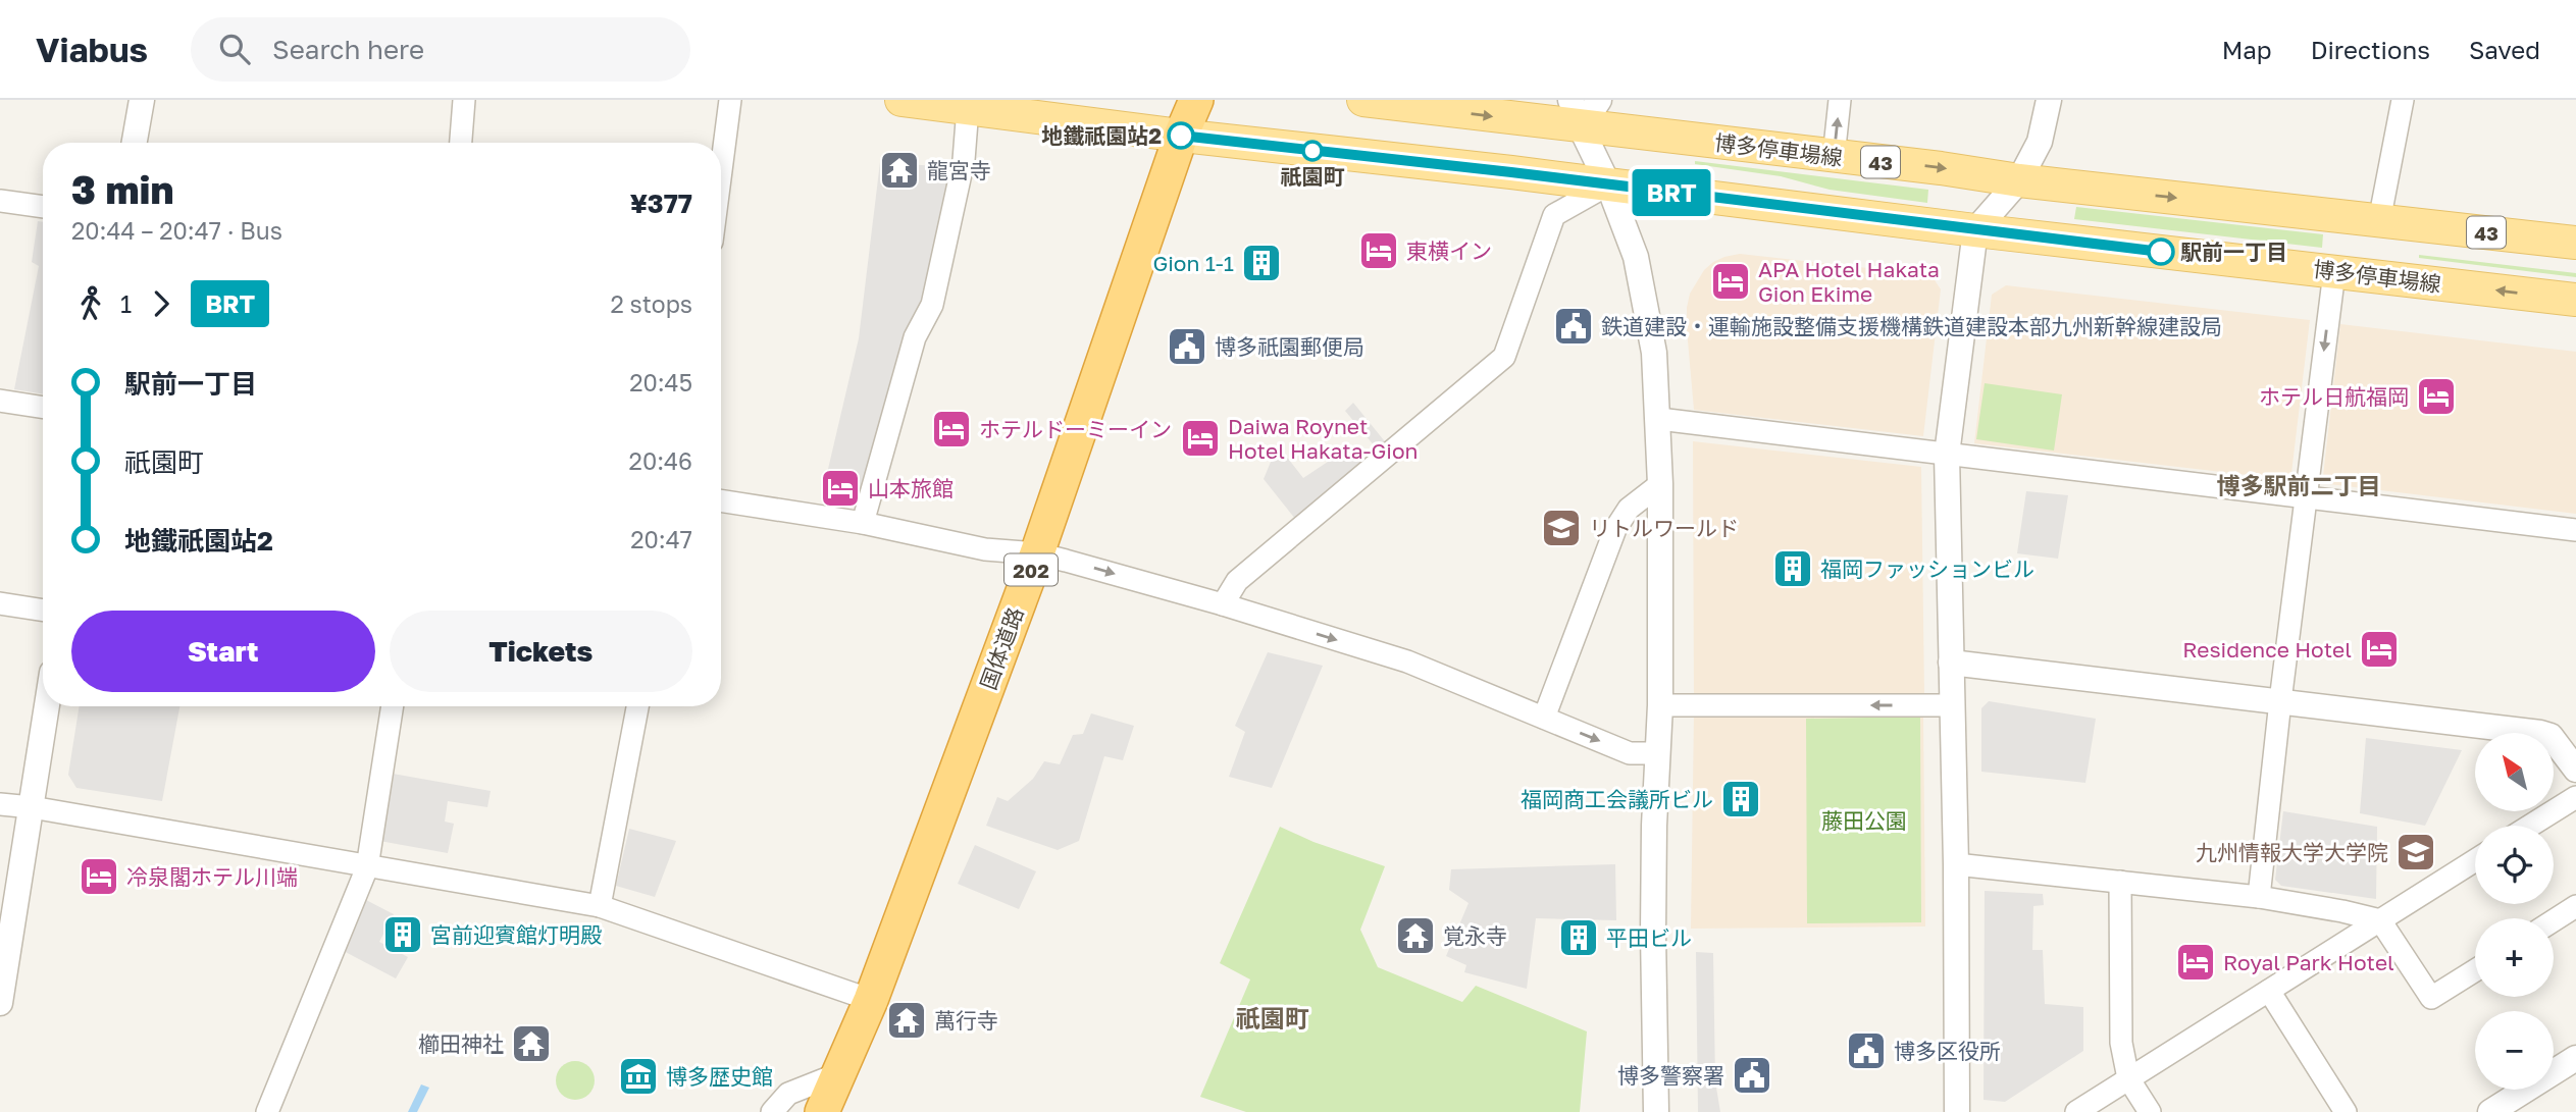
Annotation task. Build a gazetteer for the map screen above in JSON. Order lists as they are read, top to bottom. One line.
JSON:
{"streets":{"highway":["202","国体道路"],"main road":["博多停車場線","43"]},"crossings":[["博多停車場線","国体道路"]],"districts":["博多駅前二丁目","祇園町"],"parks":["藤田公園"],"places":{"other":["地鐵祇園站2","祇園町","駅前一丁目"],"temple":["龍宮寺","覚永寺","萬行寺","櫛田神社"],"hotel":["東横イン","APA Hotel Hakata Gion Ekime","ホテル日航福岡","ホテルドーミーイン","Daiwa Roynet Hotel Hakata-Gion","山本旅館","Residence Hotel","冷泉閣ホテル川端","Royal Park Hotel"],"building":["Gion 1-1","福岡ファッションビル","福岡商工会議所ビル","宮前迎賓館灯明殿","平田ビル"],"public building":["鉄道建設・運輸施設整備支援機構鉄道建設本部九州新幹線建設局","博多祇園郵便局","博多区役所","博多警察署"],"school or university":["リトルワールド","九州情報大学大学院"],"museum":["博多歴史館"]},"lines":["bus line BRT"],"north":"top left","page":{"header":"Viabus","search":"Search here","nav":["Map","Directions","Saved"],"on_map":"BRT","heading":["3 min","20:44 – 20:47 · Bus","¥377"],"legs":["1","BRT","2 stops"],"list":[{"name":"駅前一丁目","value":"20:45"},{"name":"祇園町","value":"20:46"},{"name":"地鐵祇園站2","value":"20:47"}],"buttons":["Start","Tickets"],"map_buttons":["+","−"]}}
